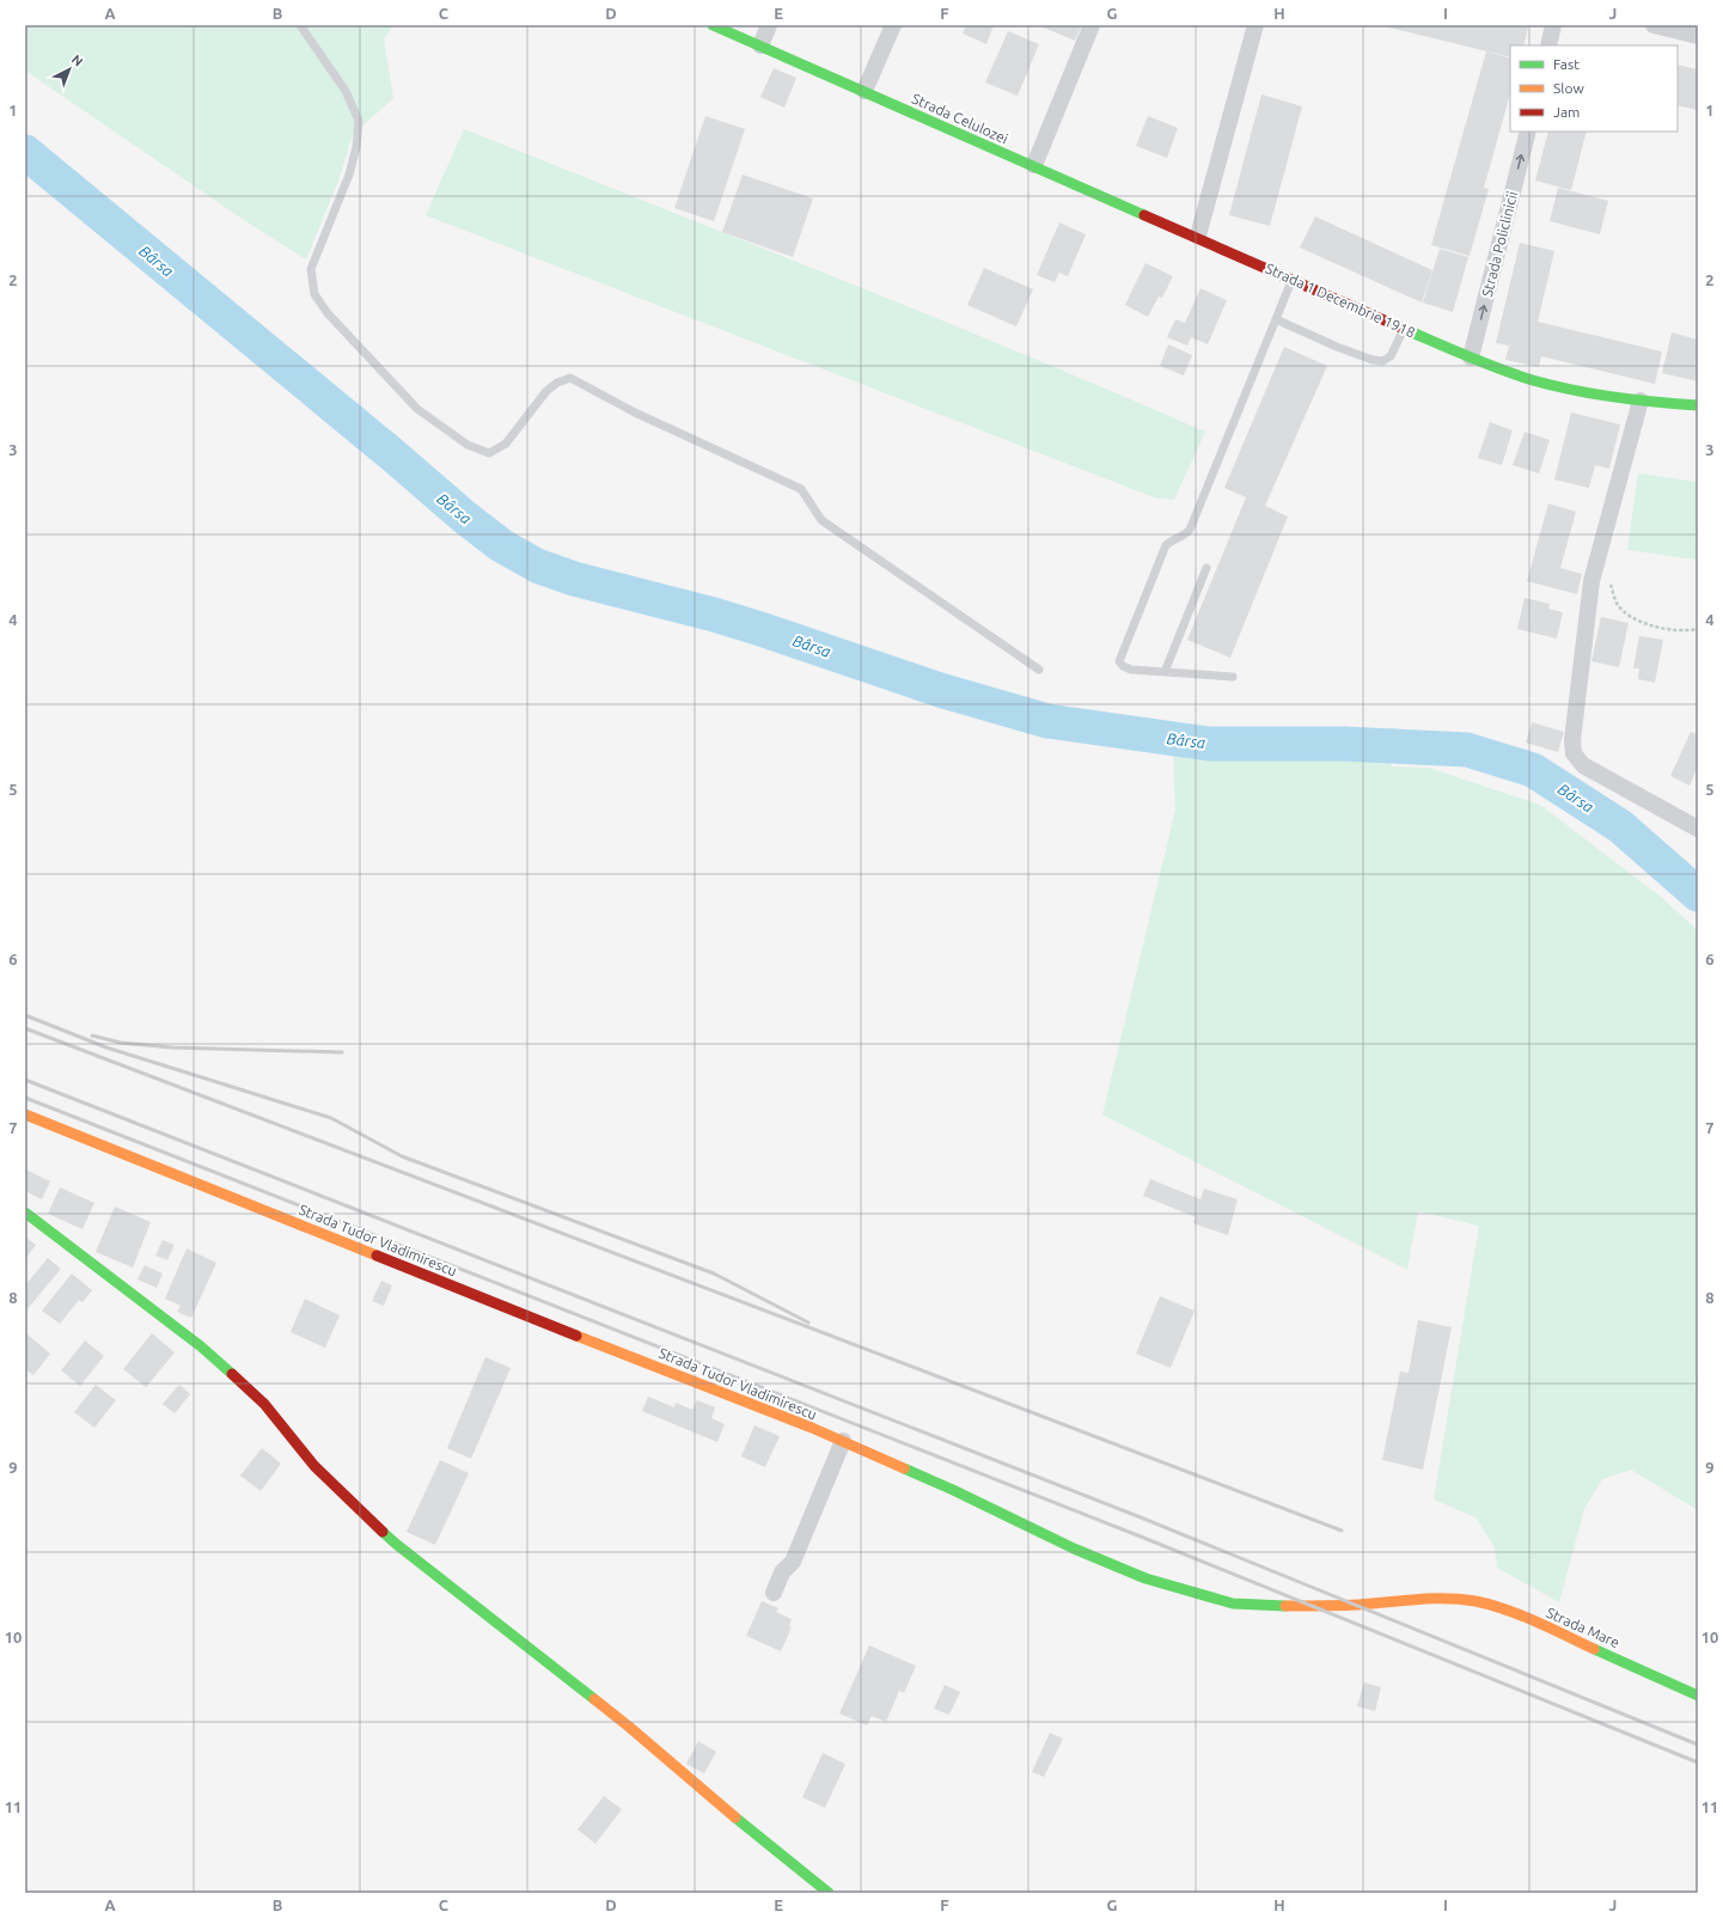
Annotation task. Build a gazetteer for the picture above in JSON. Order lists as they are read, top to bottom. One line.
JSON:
{"streets":{"street":["Strada Celulozei","Strada Policlinicii","Strada 1 Decembrie 1918","Strada Tudor Vladimirescu","Strada Mare"]},"crossings":[["Strada Celulozei","Strada 1 Decembrie 1918"],["Strada Policlinicii","Strada 1 Decembrie 1918"],["Strada Tudor Vladimirescu","Strada Mare"]],"one_way":["Strada Policlinicii"],"water":["Bârsa"],"legend":["Fast","Slow","Jam"],"north":"top right","grid":{"columns":["A","B","C","D","E","F","G","H","I","J"],"rows":["1","2","3","4","5","6","7","8","9","10","11"]}}
